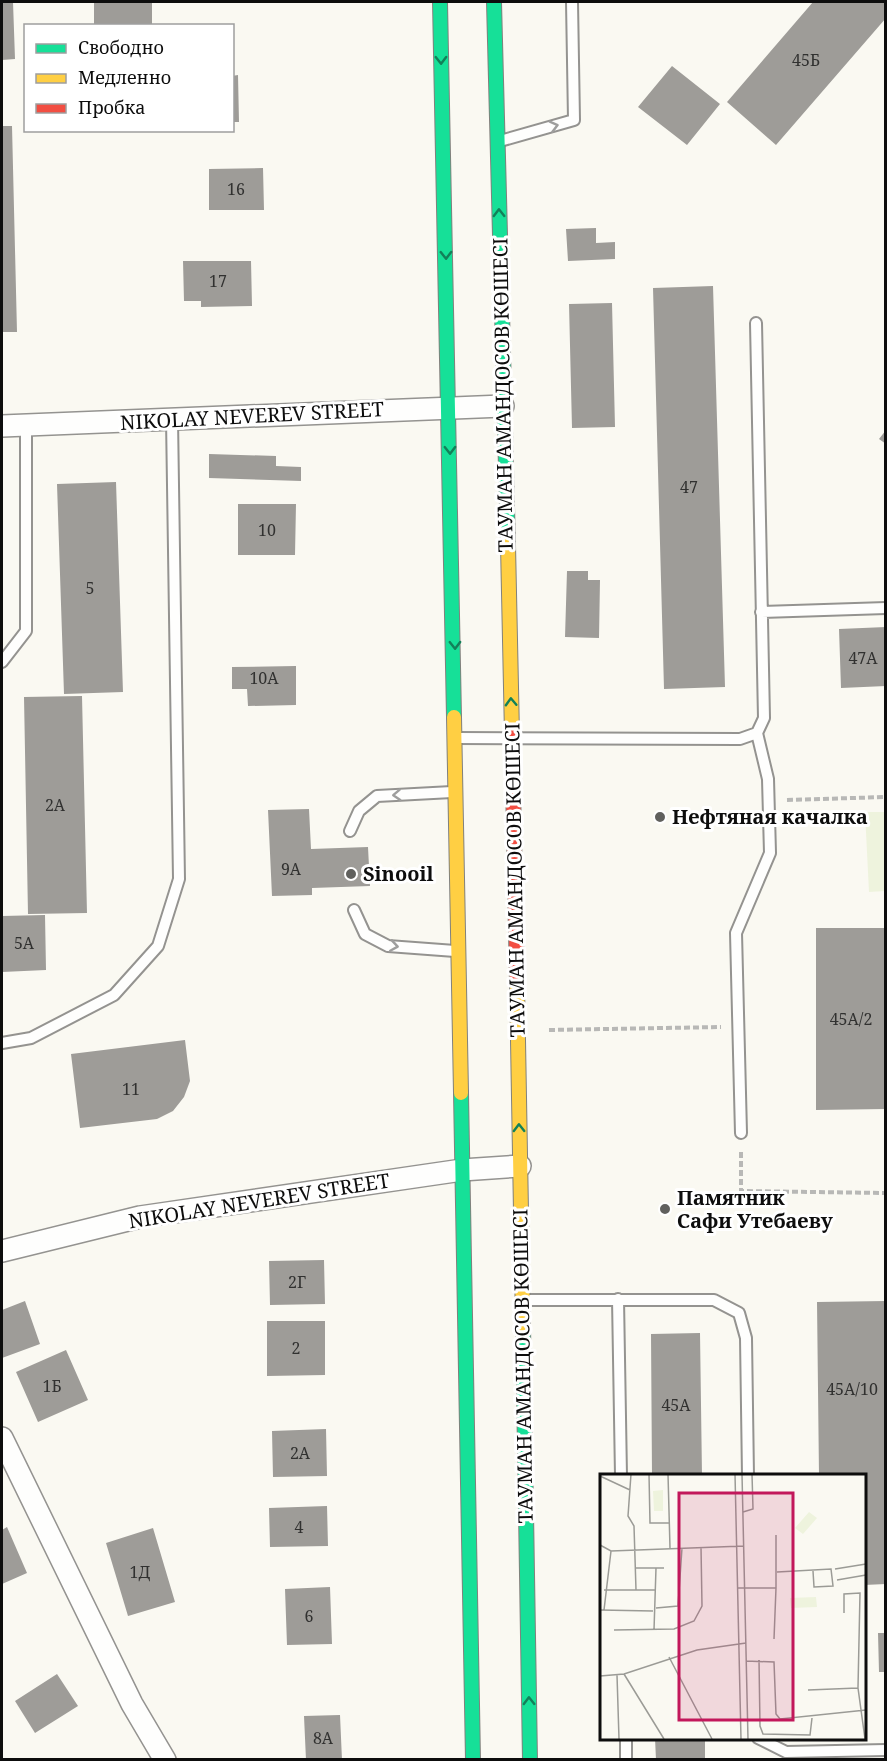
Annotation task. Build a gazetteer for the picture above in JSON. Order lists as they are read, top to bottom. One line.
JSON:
{"streets":{"main road":["ТАУМАН АМАНДОСОВ КӨШЕСІ"],"street":["NIKOLAY NEVEREV STREET"]},"crossings":[["ТАУМАН АМАНДОСОВ КӨШЕСІ","NIKOLAY NEVEREV STREET"]],"places":["Нефтяная качалка","Sinooil","Памятник Сафи Утебаеву"],"house_numbers":["45Б","16","17","47","10","5","47А","10А","2А","9А","5А","45А/2","11","2Г","2","1Б","45А/10","45А","2А","4","1Д","6","8А"],"legend":["Свободно","Медленно","Пробка"]}
